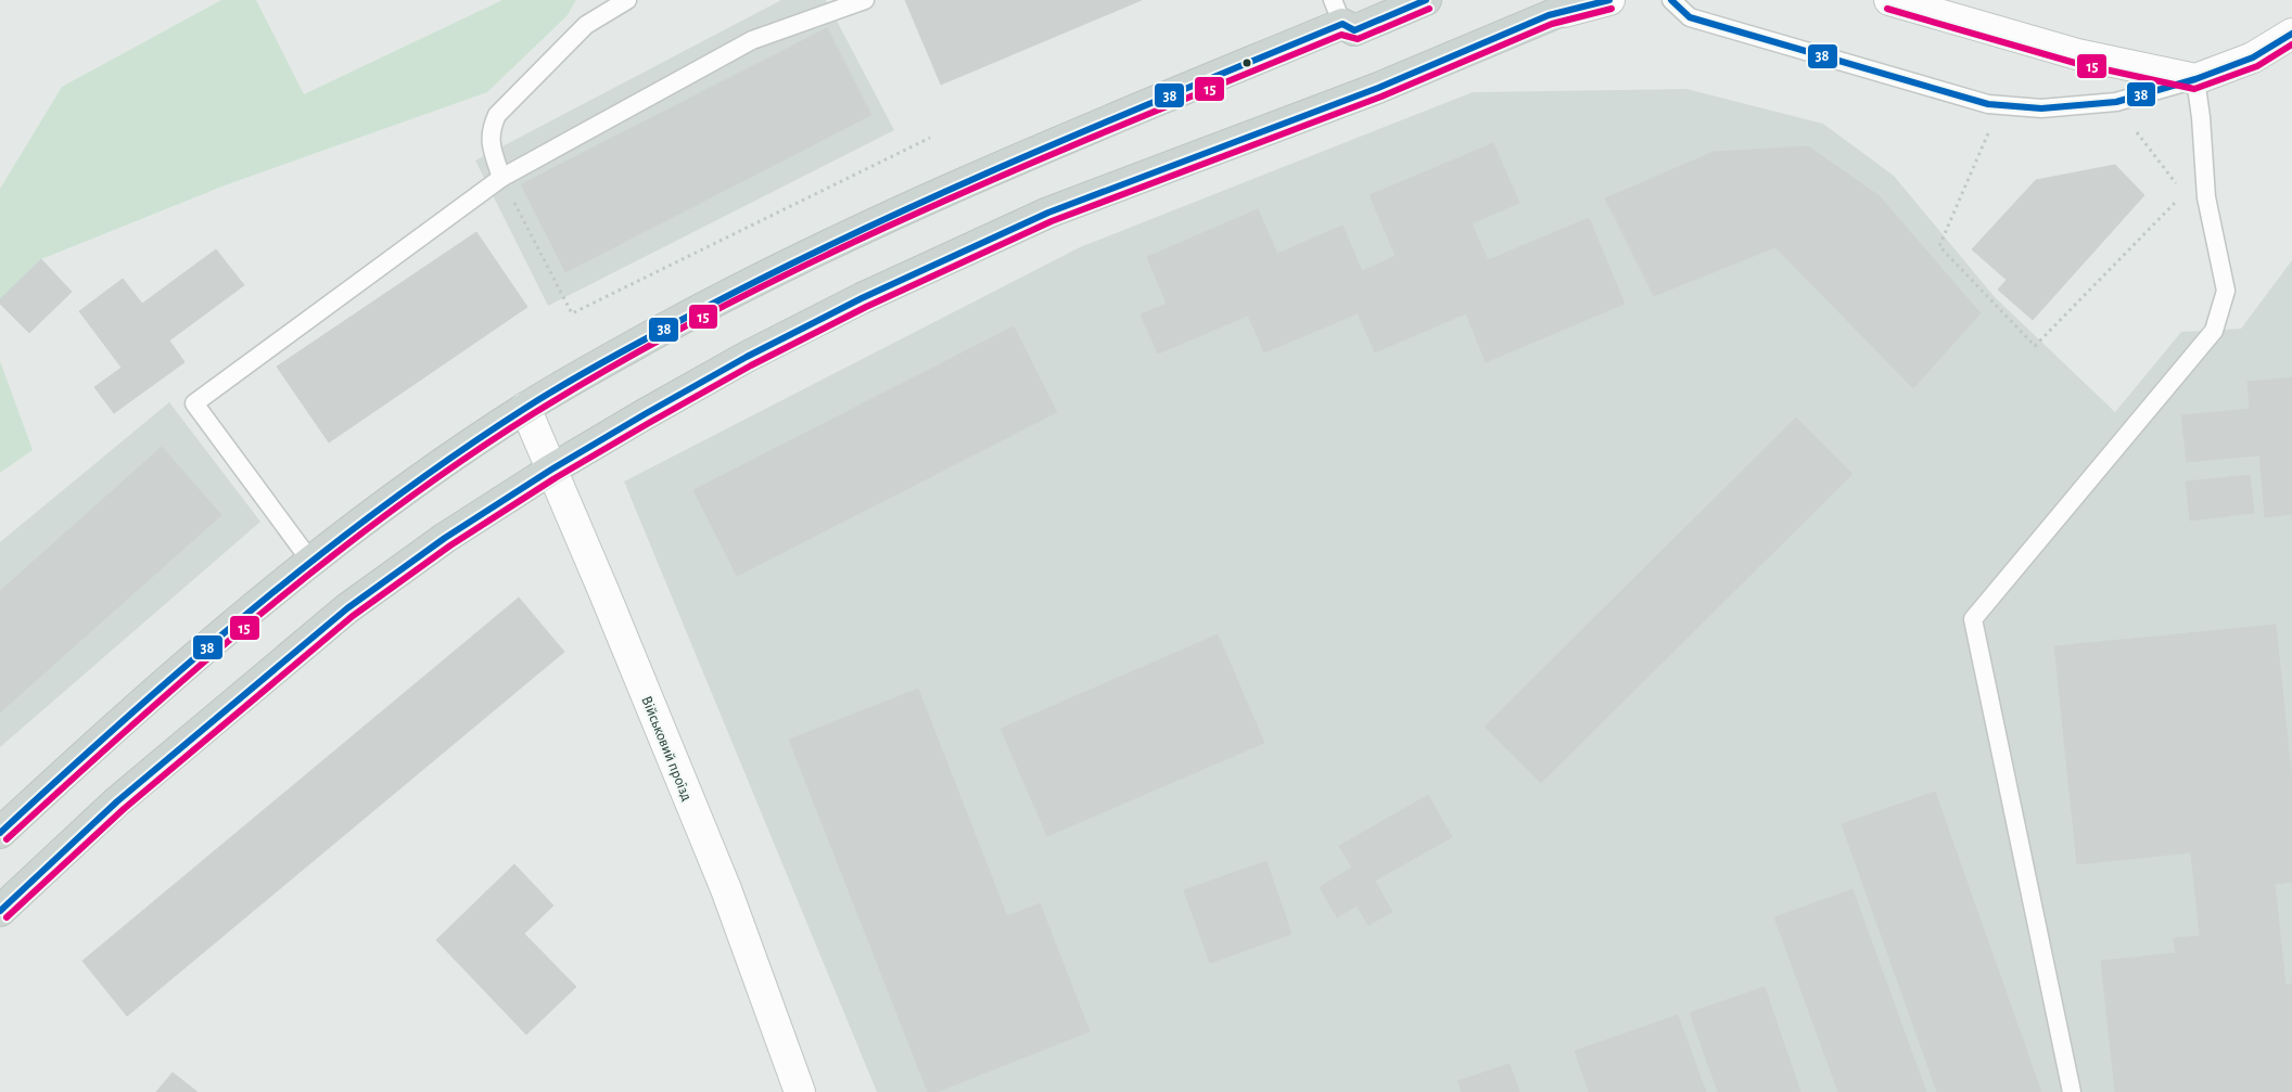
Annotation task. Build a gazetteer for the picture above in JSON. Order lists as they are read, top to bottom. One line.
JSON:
{"streets":{"street":["Військовий проїзд"]},"lines":["transit line 38","transit line 15"]}
